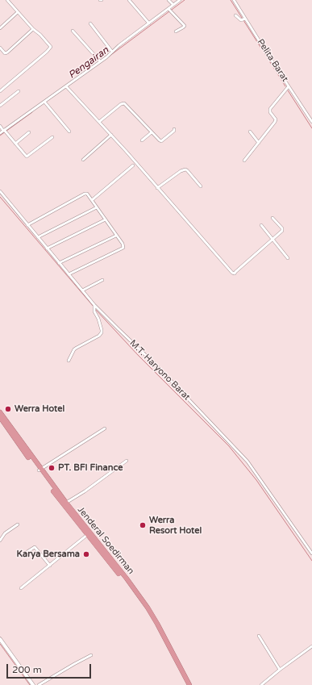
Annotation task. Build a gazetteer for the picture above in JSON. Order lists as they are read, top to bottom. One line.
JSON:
{"streets":{"highway":["Jenderal Soedirman"],"street":["Pelita Barat","M.T. Haryono Barat"]},"water":["Pengairan"],"places":["Werra Hotel","PT. BFI Finance","Werra Resort Hotel","Karya Bersama"],"scale_bar":"200 m"}
